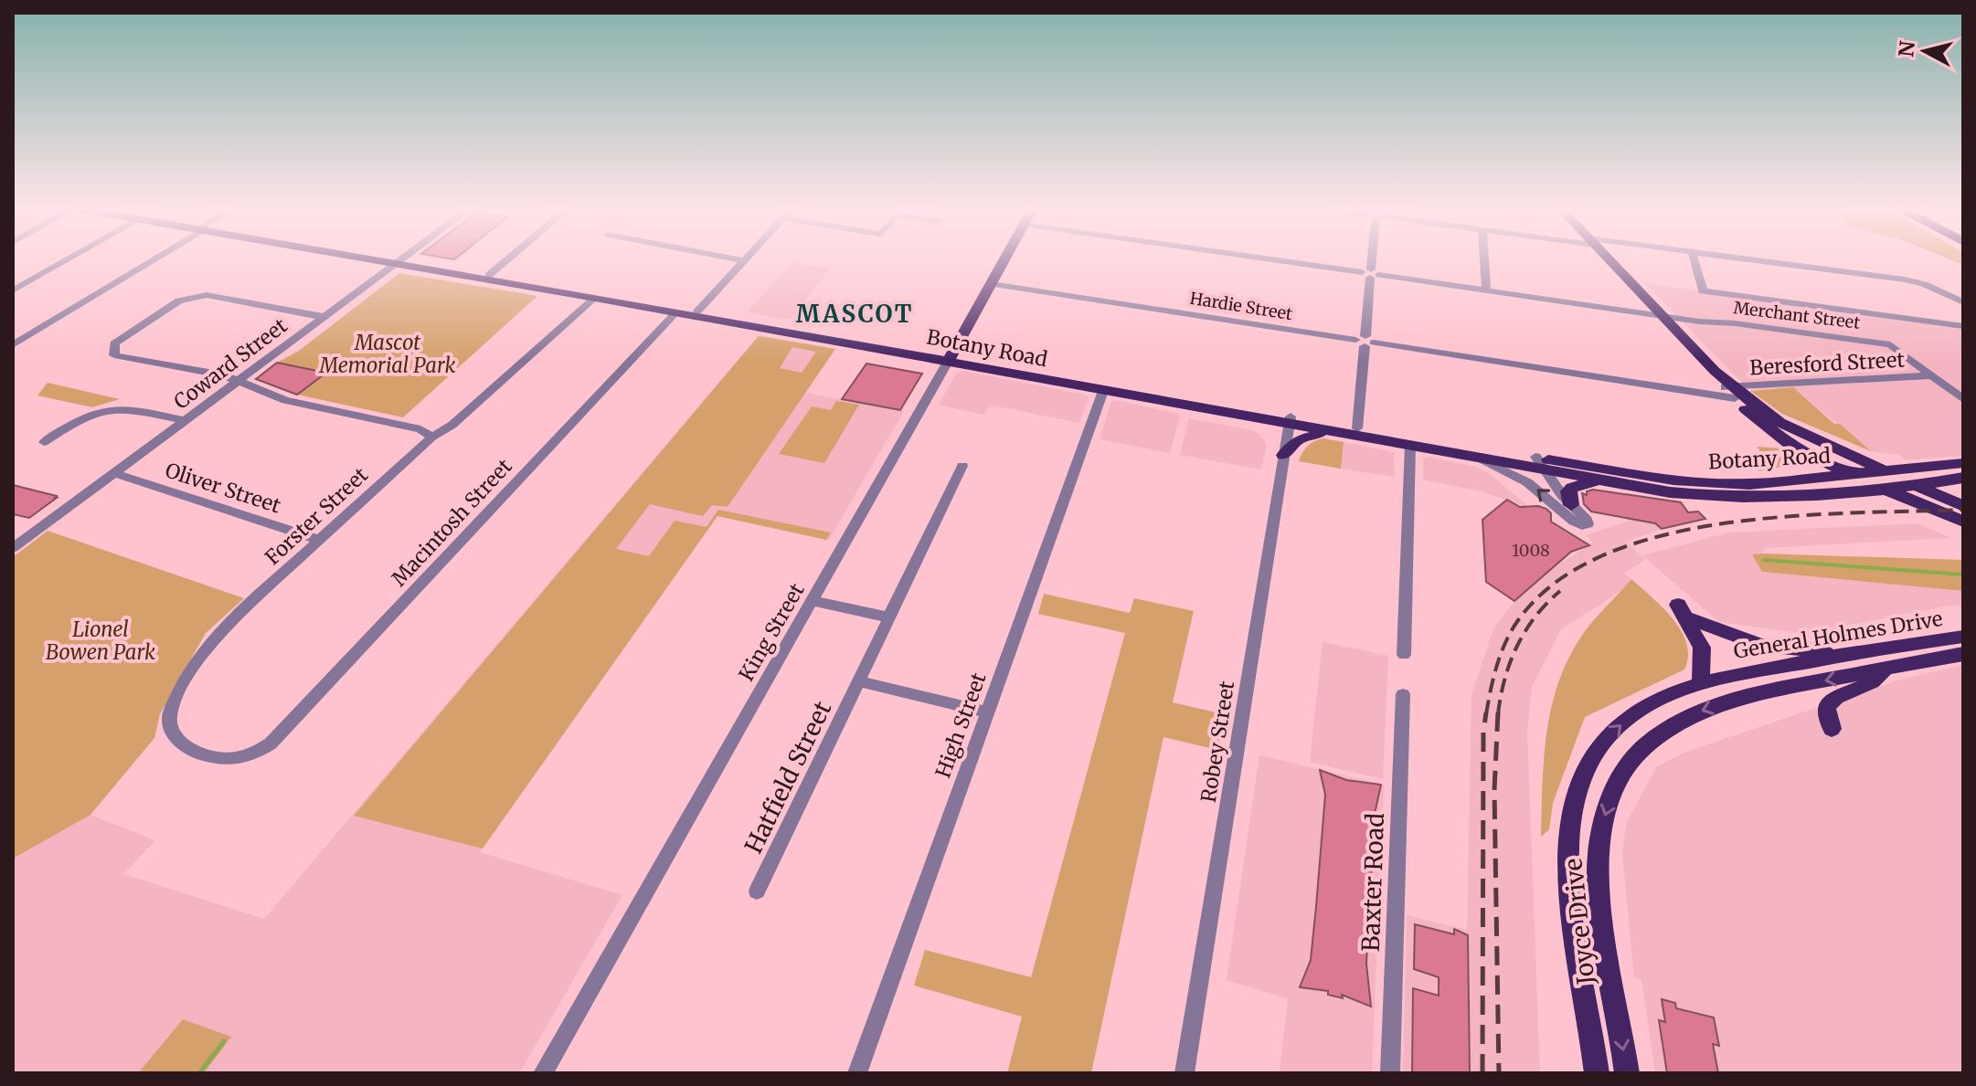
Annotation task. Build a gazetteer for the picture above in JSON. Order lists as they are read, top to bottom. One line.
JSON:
{"streets":{"main road":["Botany Road","King Street","General Holmes Drive","Joyce Drive"],"street":["Hardie Street","Merchant Street","Coward Street","Beresford Street","Oliver Street","Forster Street","Macintosh Street","High Street","Robey Street","Hatfield Street","Baxter Road"]},"crossings":[["Hardie Street","Beresford Street"],["Hardie Street","King Street"],["Merchant Street","Beresford Street"],["Botany Road","Coward Street"],["Botany Road","Forster Street"],["Botany Road","Macintosh Street"],["Botany Road","King Street"],["Botany Road","High Street"],["Botany Road","Robey Street"],["Coward Street","Oliver Street"],["Oliver Street","Forster Street"],["Forster Street","Macintosh Street"],["General Holmes Drive","Joyce Drive"]],"districts":["MASCOT"],"parks":["Mascot Memorial Park","Lionel Bowen Park"],"house_numbers":["1008"],"north":"left"}
